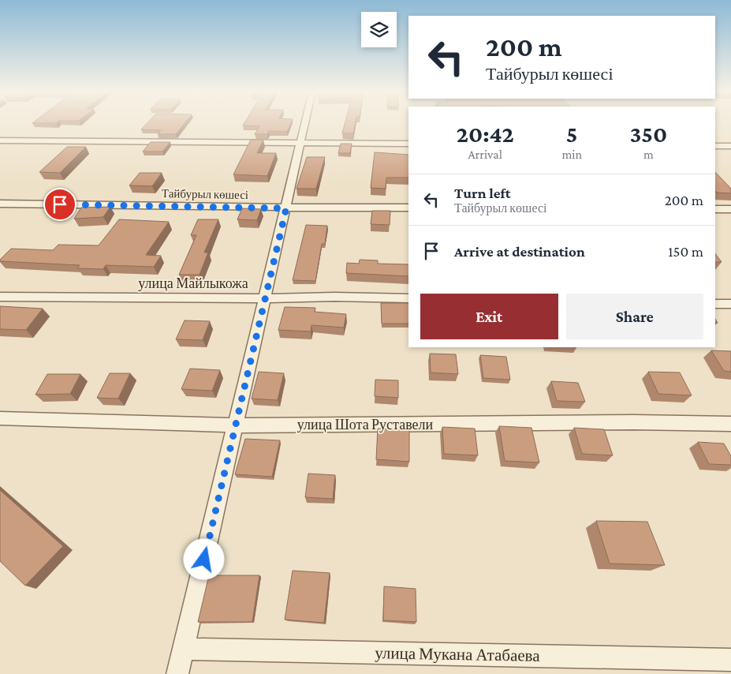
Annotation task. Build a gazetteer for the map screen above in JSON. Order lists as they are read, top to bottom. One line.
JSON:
{"streets":{"street":["Тайбурыл көшесі","улица Майлыкожа","улица Шота Руставели","улица Мукана Атабаева"]},"page":{"turn":["200 m","Тайбурыл көшесі"],"eta":["20:42","Arrival","5","min","350","m"],"list":[{"name":"Turn left","note":"Тайбурыл көшесі","value":"200 m"},{"name":"Arrive at destination","value":"150 m"}],"buttons":["Exit","Share"]}}
